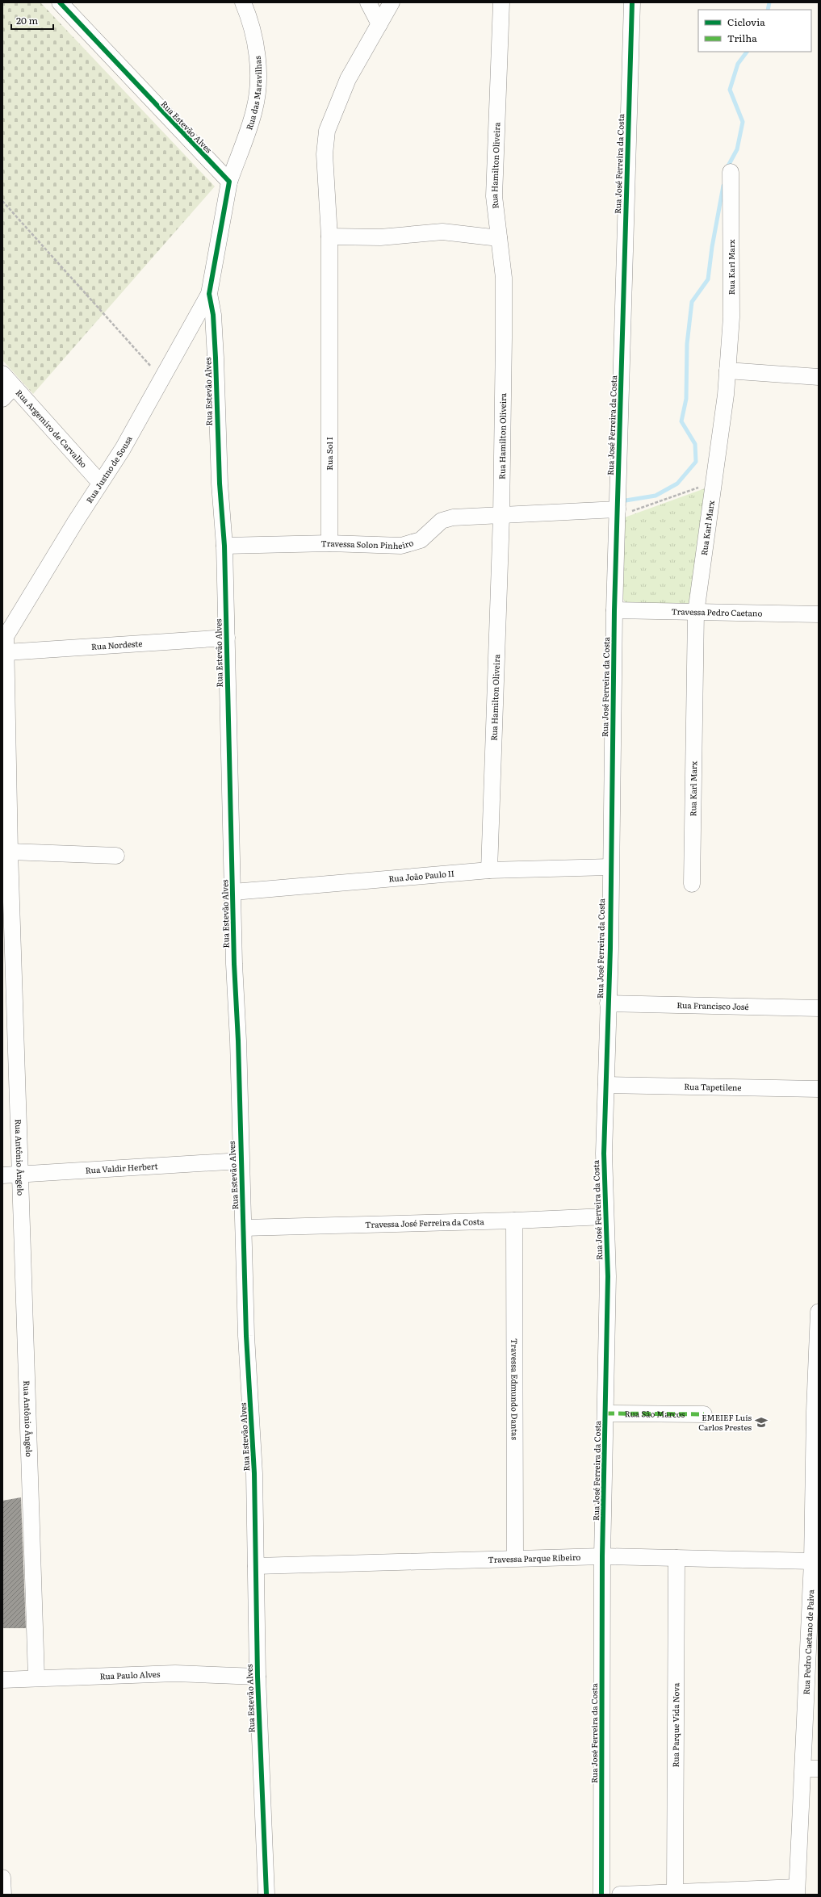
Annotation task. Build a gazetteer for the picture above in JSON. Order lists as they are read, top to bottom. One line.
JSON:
{"streets":{"street":["Rua das Maravilhas","Rua Estevão Alves","Rua José Ferreira da Costa","Rua Hamilton Oliveira","Rua Karl Marx","Rua Argemiro de Carvalho","Rua Sol I","Rua Justno de Sousa","Travessa Solon Pinheiro","Travessa Pedro Caetano","Rua Nordeste","Rua João Paulo II","Rua Francisco José","Rua Tapetilene","Rua Antônio Ângelo","Rua Valdir Herbert","Travessa José Ferreira da Costa","Travessa Edmundo Dantas","Rua São Marcos","Travessa Parque Ribeiro","Rua Pedro Caetano de Paiva","Rua Paulo Alves","Rua Parque Vida Nova"]},"crossings":[["Rua das Maravilhas","Rua Estevão Alves"],["Rua Estevão Alves","Rua Justno de Sousa"],["Rua Estevão Alves","Travessa Solon Pinheiro"],["Rua Estevão Alves","Rua Nordeste"],["Rua Estevão Alves","Rua João Paulo II"],["Rua Estevão Alves","Rua Valdir Herbert"],["Rua Estevão Alves","Travessa José Ferreira da Costa"],["Rua Estevão Alves","Travessa Parque Ribeiro"],["Rua Estevão Alves","Rua Paulo Alves"],["Rua José Ferreira da Costa","Travessa Solon Pinheiro"],["Rua José Ferreira da Costa","Travessa Pedro Caetano"],["Rua José Ferreira da Costa","Rua João Paulo II"],["Rua José Ferreira da Costa","Rua Francisco José"],["Rua José Ferreira da Costa","Rua Tapetilene"],["Rua José Ferreira da Costa","Travessa José Ferreira da Costa"],["Rua José Ferreira da Costa","Rua São Marcos"],["Rua José Ferreira da Costa","Travessa Parque Ribeiro"],["Rua Hamilton Oliveira","Travessa Solon Pinheiro"],["Rua Hamilton Oliveira","Rua João Paulo II"],["Rua Karl Marx","Travessa Pedro Caetano"],["Rua Argemiro de Carvalho","Rua Justno de Sousa"],["Rua Sol I","Travessa Solon Pinheiro"],["Rua Justno de Sousa","Rua Nordeste"],["Rua Justno de Sousa","Rua Antônio Ângelo"],["Rua Nordeste","Rua Antônio Ângelo"],["Rua Antônio Ângelo","Rua Valdir Herbert"],["Rua Antônio Ângelo","Rua Paulo Alves"],["Travessa José Ferreira da Costa","Travessa Edmundo Dantas"],["Travessa Edmundo Dantas","Travessa Parque Ribeiro"],["Travessa Parque Ribeiro","Rua Pedro Caetano de Paiva"],["Travessa Parque Ribeiro","Rua Parque Vida Nova"]],"places":{"school or university":["EMEIEF Luís Carlos Prestes"]},"legend":["Ciclovia","Trilha"],"scale_bar":"20 m"}
